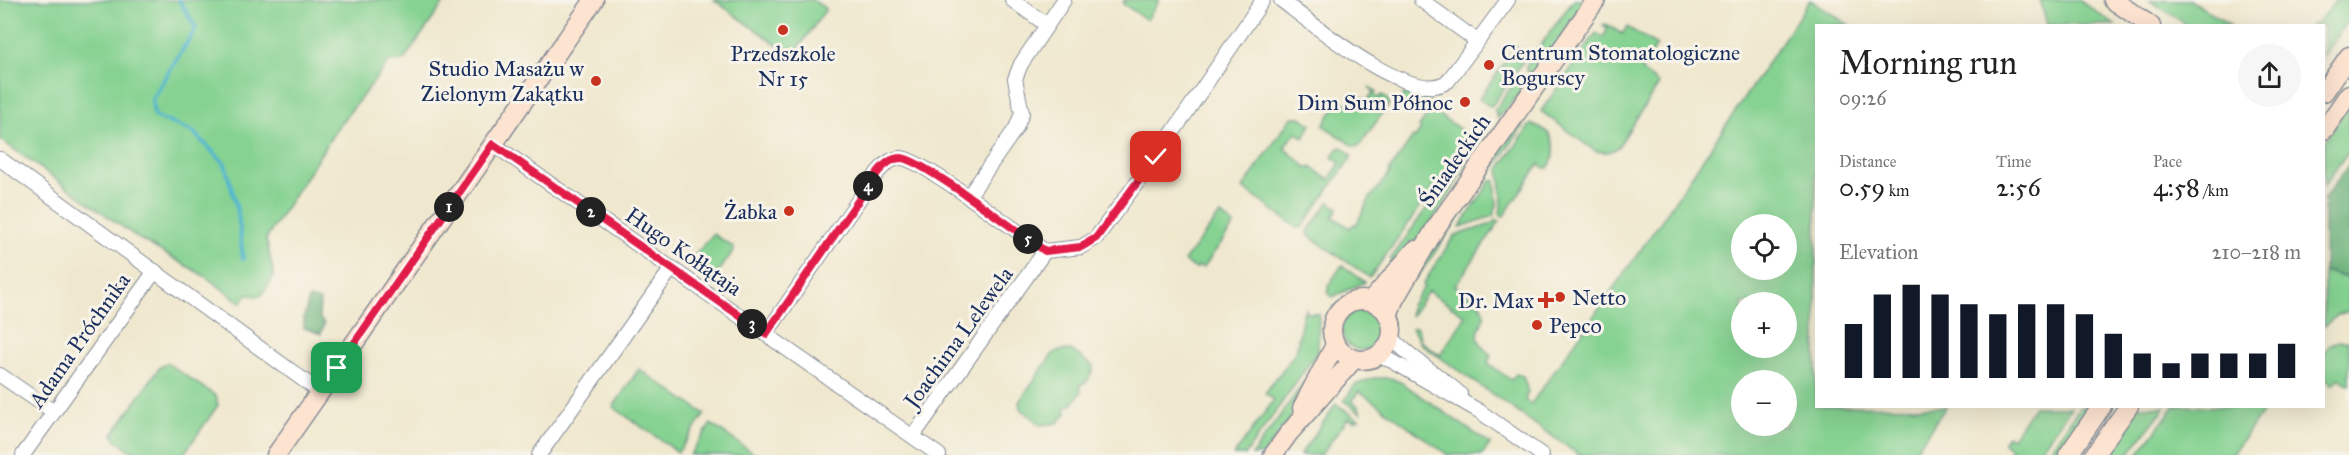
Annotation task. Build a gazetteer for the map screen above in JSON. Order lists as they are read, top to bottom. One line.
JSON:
{"streets":{"street":["Śniadeckich","Hugo Kołłątaja","Joachima Lelewela","Adama Próchnika"]},"crossings":[["Hugo Kołłątaja","Joachima Lelewela"]],"places":{"other":["Przedszkole Nr 15","Centrum Stomatologiczne Bogurscy","Studio Masażu w Zielonym Zakątku","Dim Sum Północ","Żabka","Netto","Pepco"],"health":["Dr. Max"]},"page":{"heading":["Morning run","09:26"],"stats":[["Distance","0.59 km"],["Time","2:56"],["Pace","4:58 /km"]],"pins":["4","1","2","5","3"],"map_buttons":["+","−"],"chart":["Elevation","210–218 m"]}}
